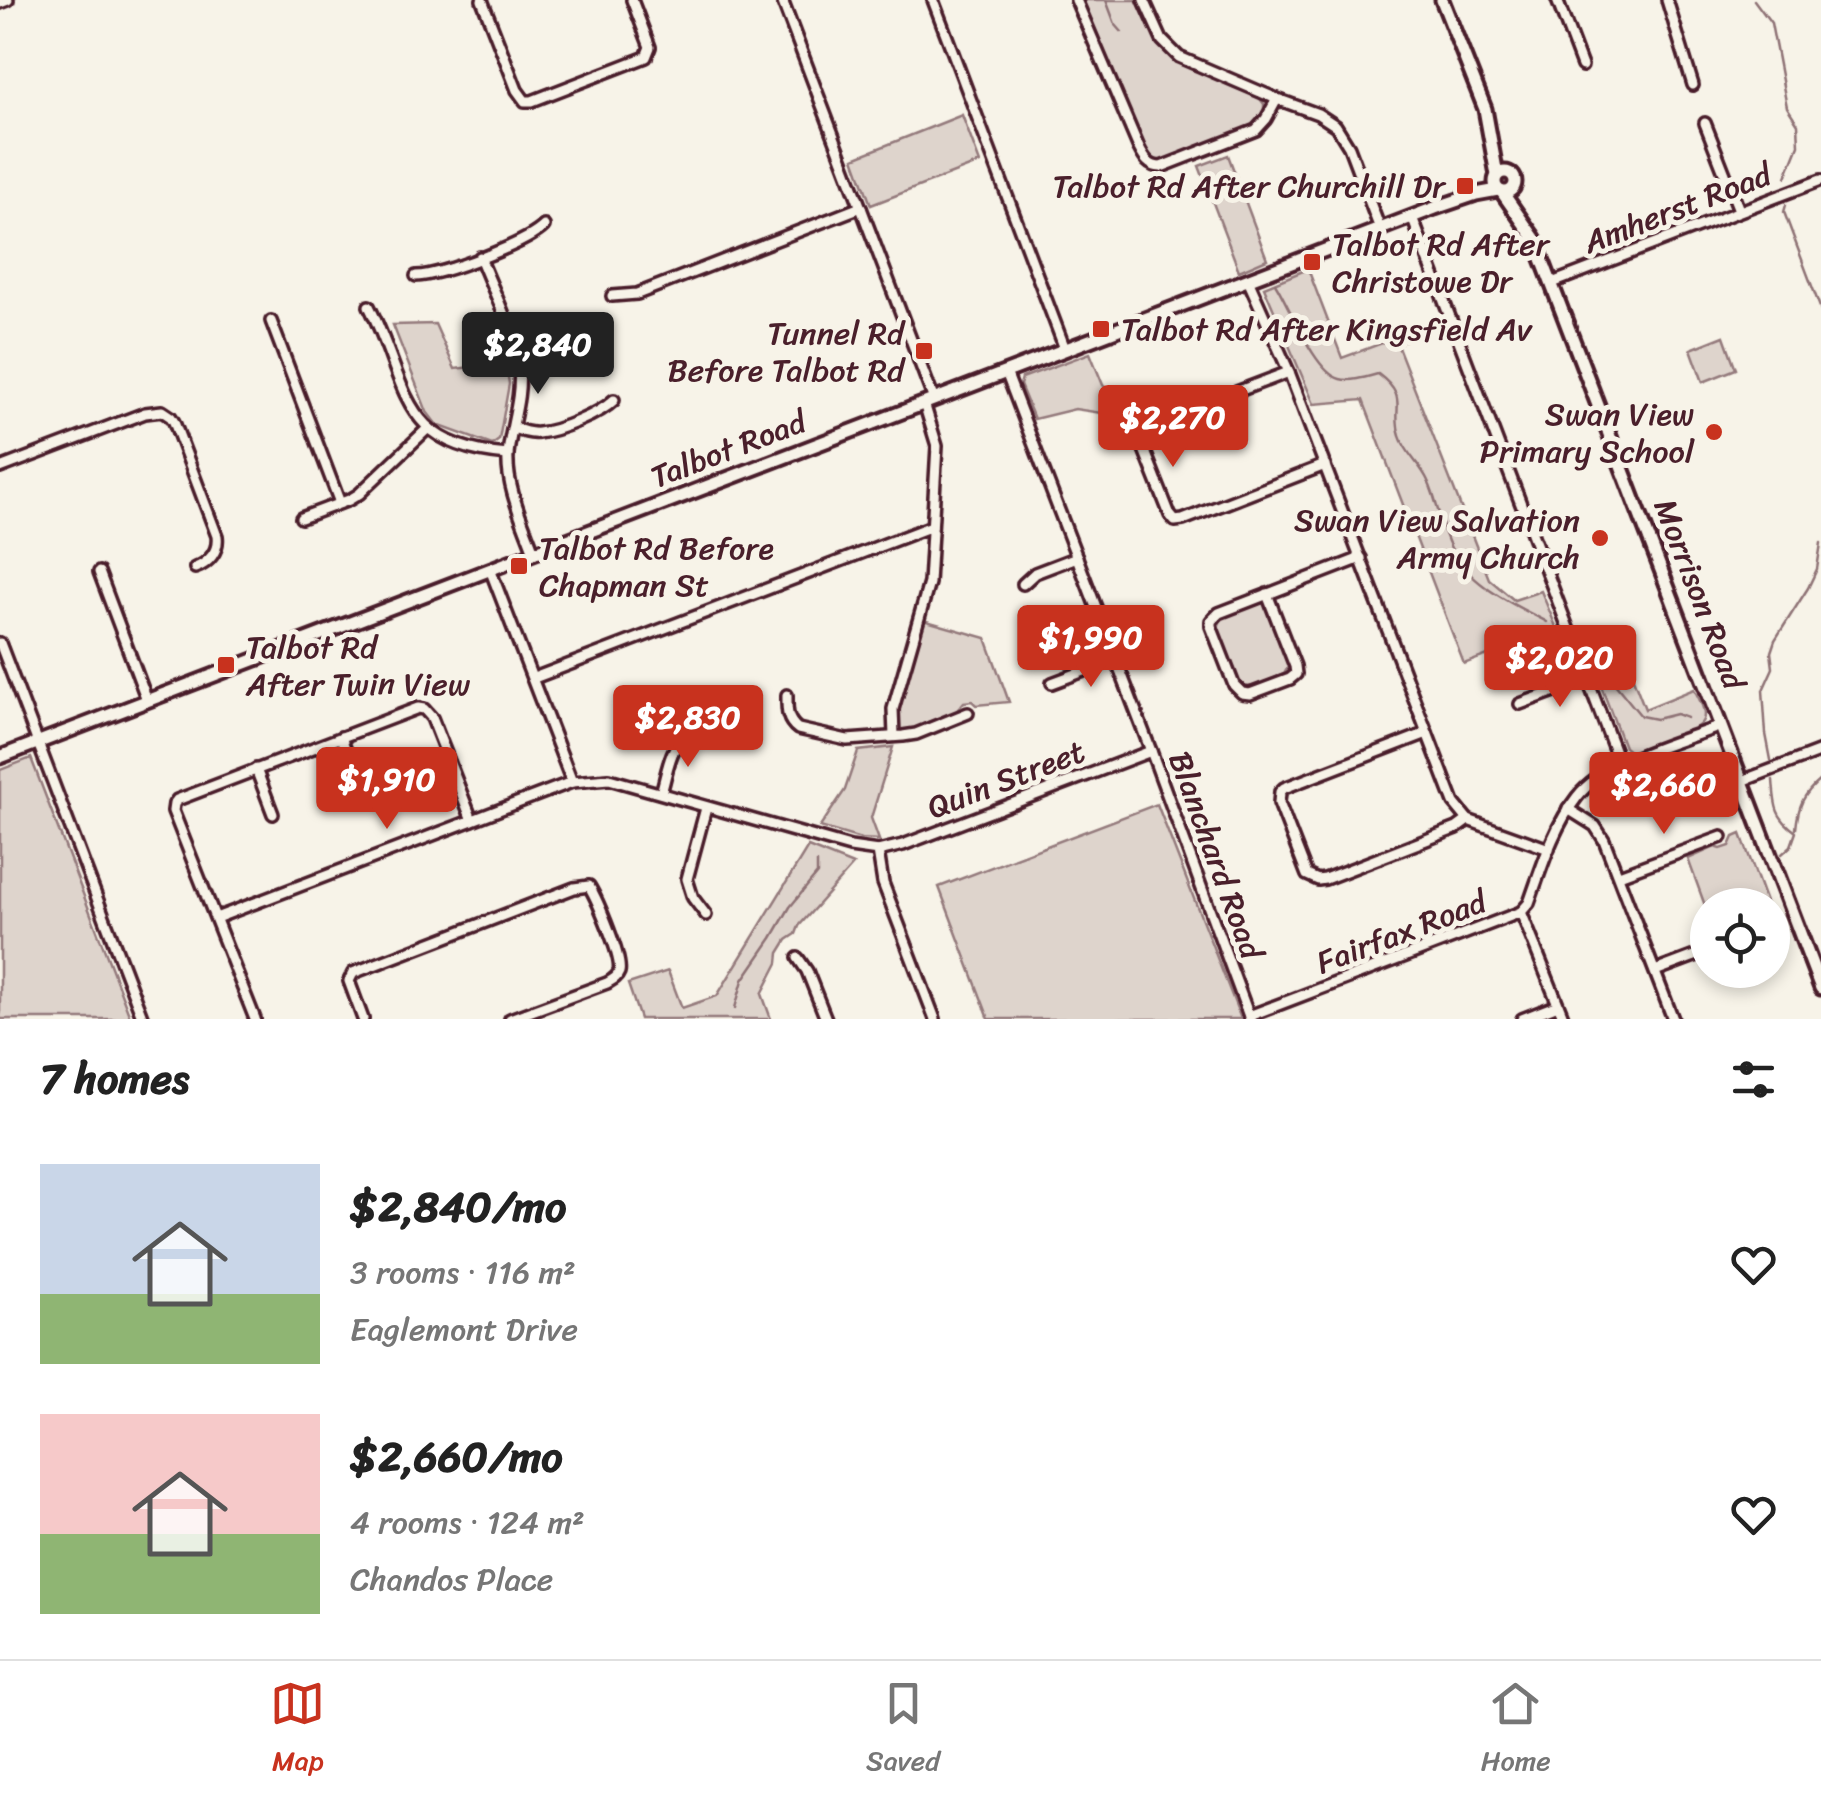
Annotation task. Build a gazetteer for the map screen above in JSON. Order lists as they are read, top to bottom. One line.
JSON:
{"streets":{"main road":["Talbot Road","Morrison Road"],"street":["Amherst Road","Quin Street","Blanchard Road","Fairfax Road"]},"crossings":[["Amherst Road","Morrison Road"],["Talbot Road","Morrison Road"],["Talbot Road","Blanchard Road"],["Morrison Road","Fairfax Road"],["Quin Street","Blanchard Road"],["Blanchard Road","Fairfax Road"]],"places":{"transit":["Talbot Rd After Churchill Dr","Talbot Rd After Christowe Dr","Talbot Rd After Kingsfield Av","Tunnel Rd Before Talbot Rd","Talbot Rd Before Chapman St","Talbot Rd After Twin View"],"other":["Swan View Primary School","Swan View Salvation Army Church"]},"page":{"price":["$2,840","$2,270","$1,990","$2,020","$2,830","$1,910","$2,660"],"heading":"7 homes","list":[{"name":"$2,840/mo","note":"3 rooms · 116 m² · Eaglemont Drive"},{"name":"$2,660/mo","note":"4 rooms · 124 m² · Chandos Place"}],"tabs":["Map","Saved","Home"]}}
